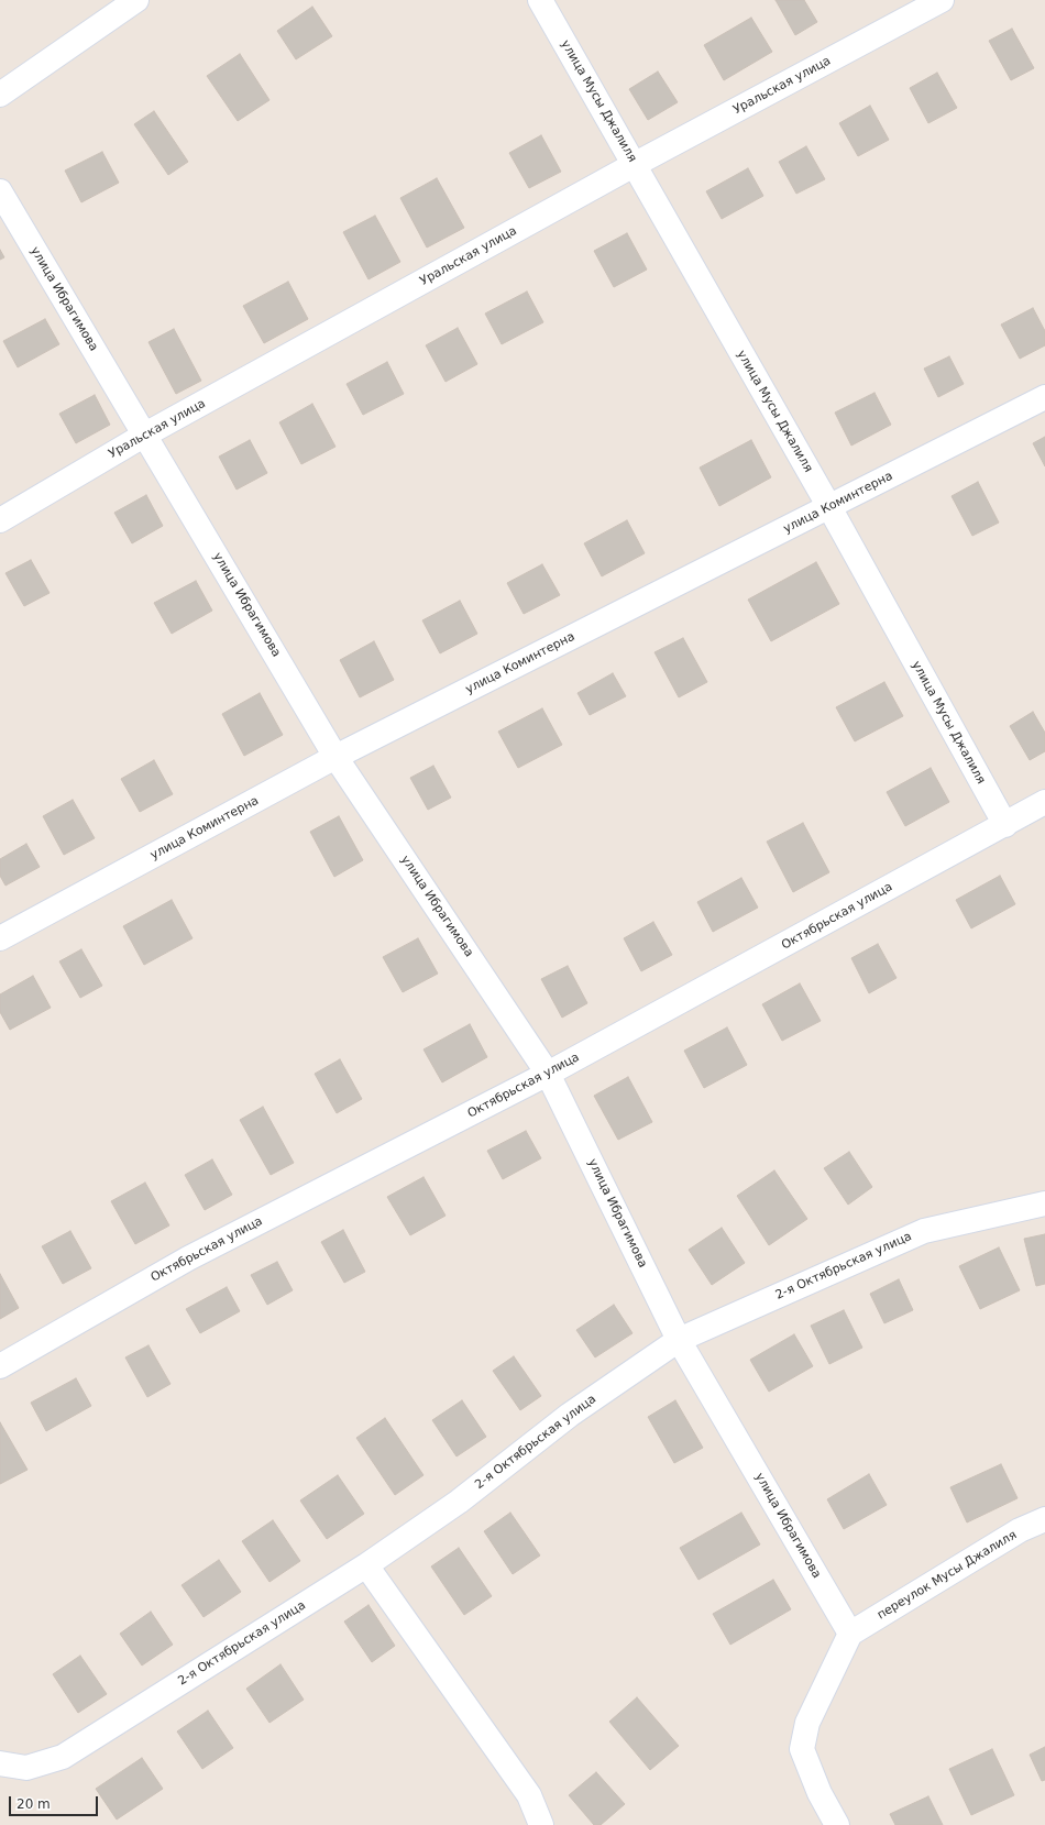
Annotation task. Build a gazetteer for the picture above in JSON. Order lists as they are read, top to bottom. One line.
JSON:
{"streets":{"street":["Уральская улица","улица Мусы Джалиля","улица Ибрагимова","улица Коминтерна","Октябрьская улица","2-я Октябрьская улица","переулок Мусы Джалиля"]},"crossings":[["Уральская улица","улица Мусы Джалиля"],["Уральская улица","улица Ибрагимова"],["улица Мусы Джалиля","улица Коминтерна"],["улица Мусы Джалиля","Октябрьская улица"],["улица Ибрагимова","улица Коминтерна"],["улица Ибрагимова","Октябрьская улица"],["улица Ибрагимова","2-я Октябрьская улица"],["улица Ибрагимова","переулок Мусы Джалиля"]],"scale_bar":"20 m"}
